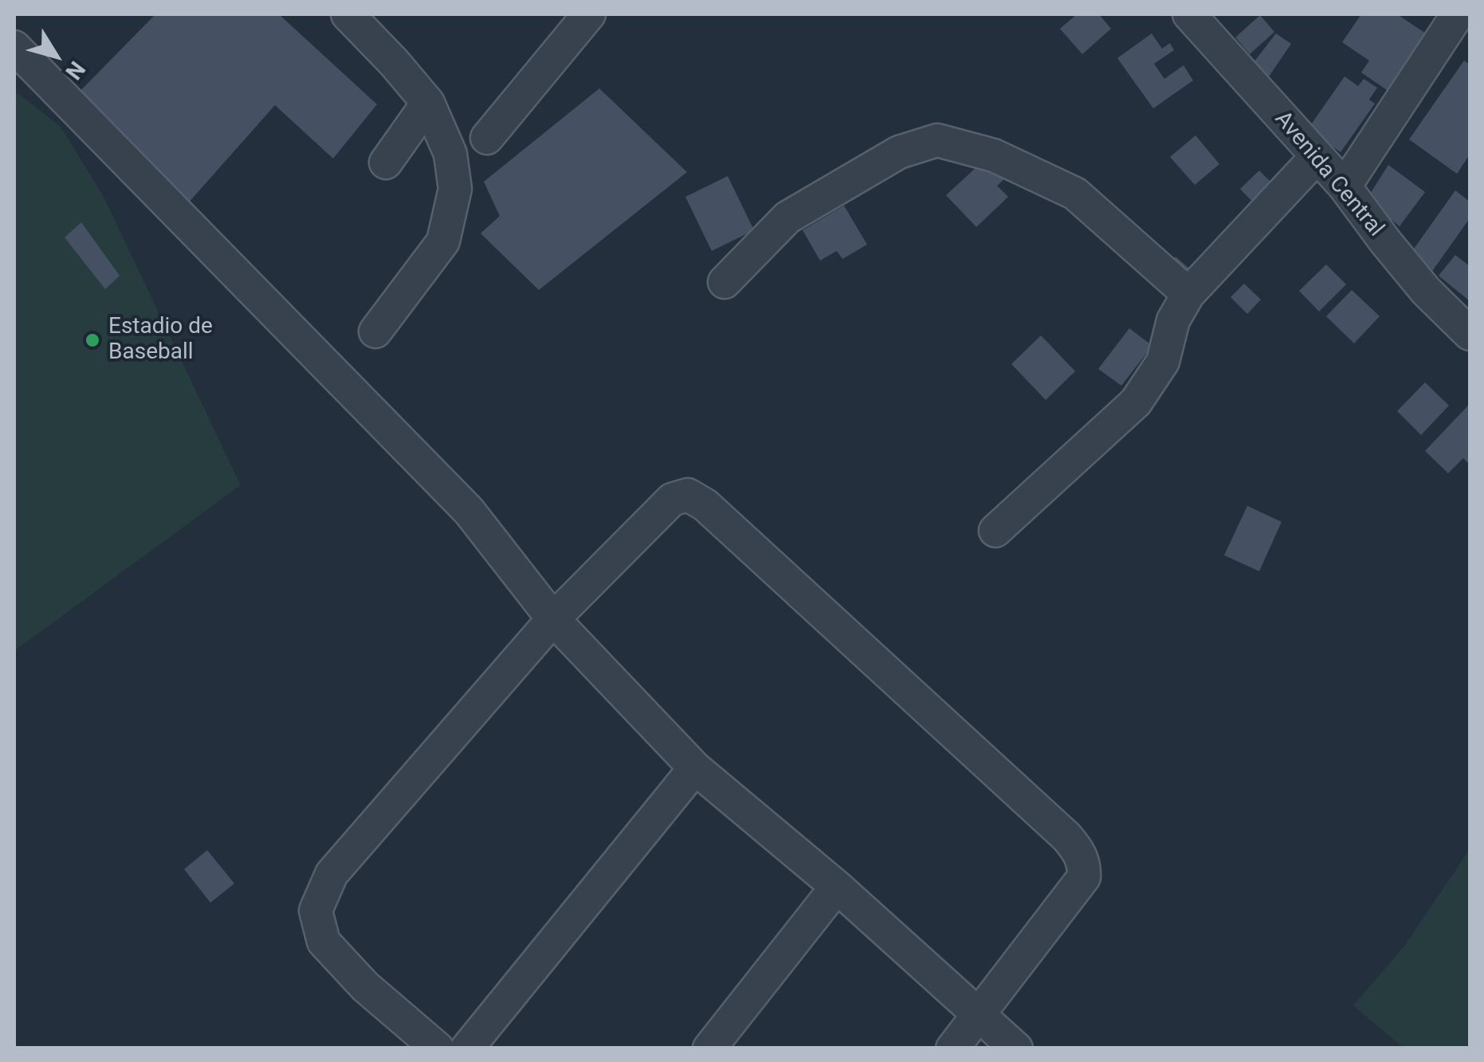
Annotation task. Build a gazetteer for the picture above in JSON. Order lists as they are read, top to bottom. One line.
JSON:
{"streets":{"street":["Avenida Central"]},"places":["Estadio de Baseball"],"north":"bottom right"}
